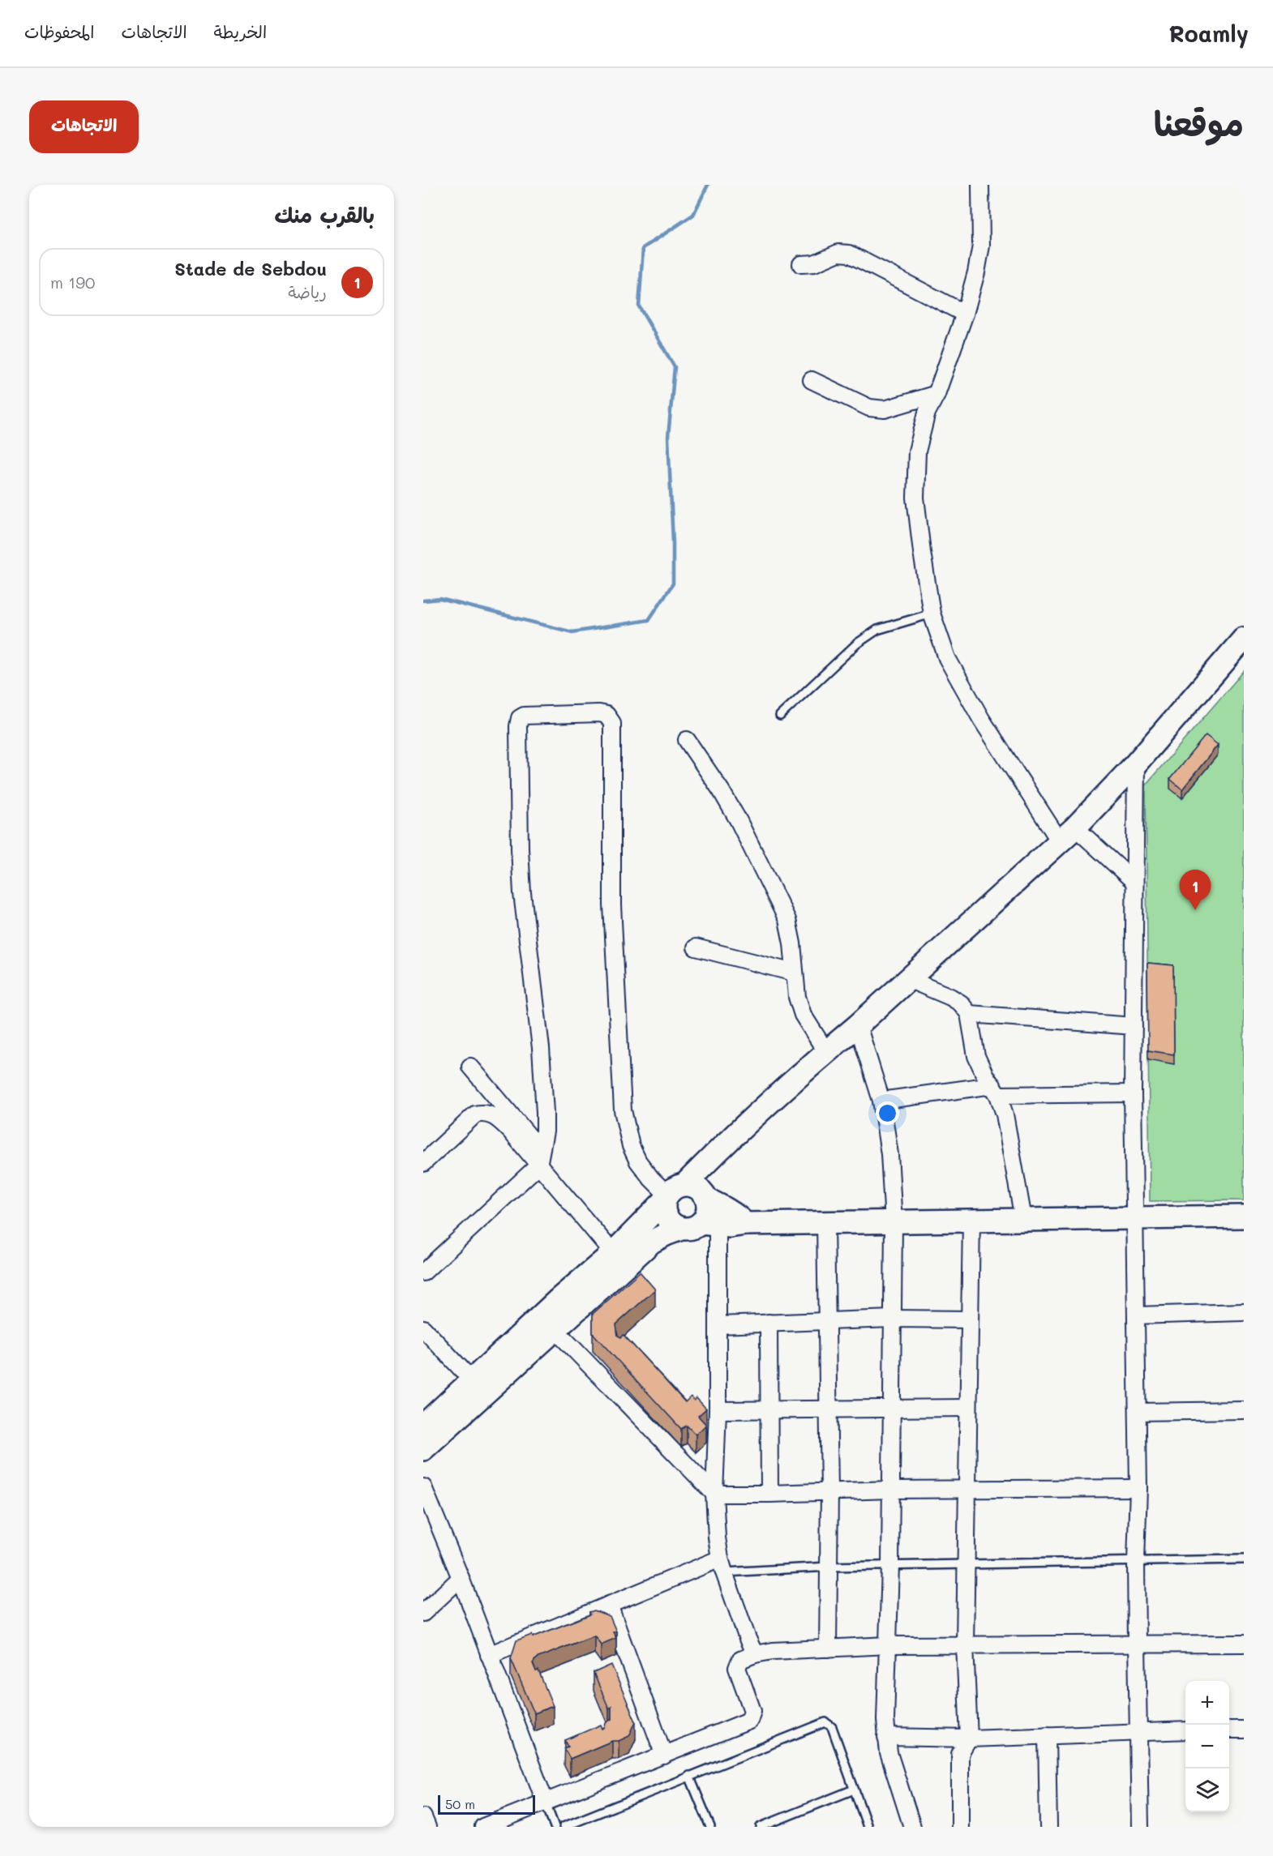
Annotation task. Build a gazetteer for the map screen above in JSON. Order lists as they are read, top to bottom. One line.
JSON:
{"scale_bar":"50 m","page":{"header":"Roamly","nav":["الخريطة","الاتجاهات","المحفوظات"],"title":"موقعنا","buttons":"الاتجاهات","heading":"بالقرب منك","list":[{"mark":"1","name":"Stade de Sebdou","note":"رياضة","value":"190 m"}],"pins":"1","map_buttons":["+","−"],"scale":"50 m"}}
